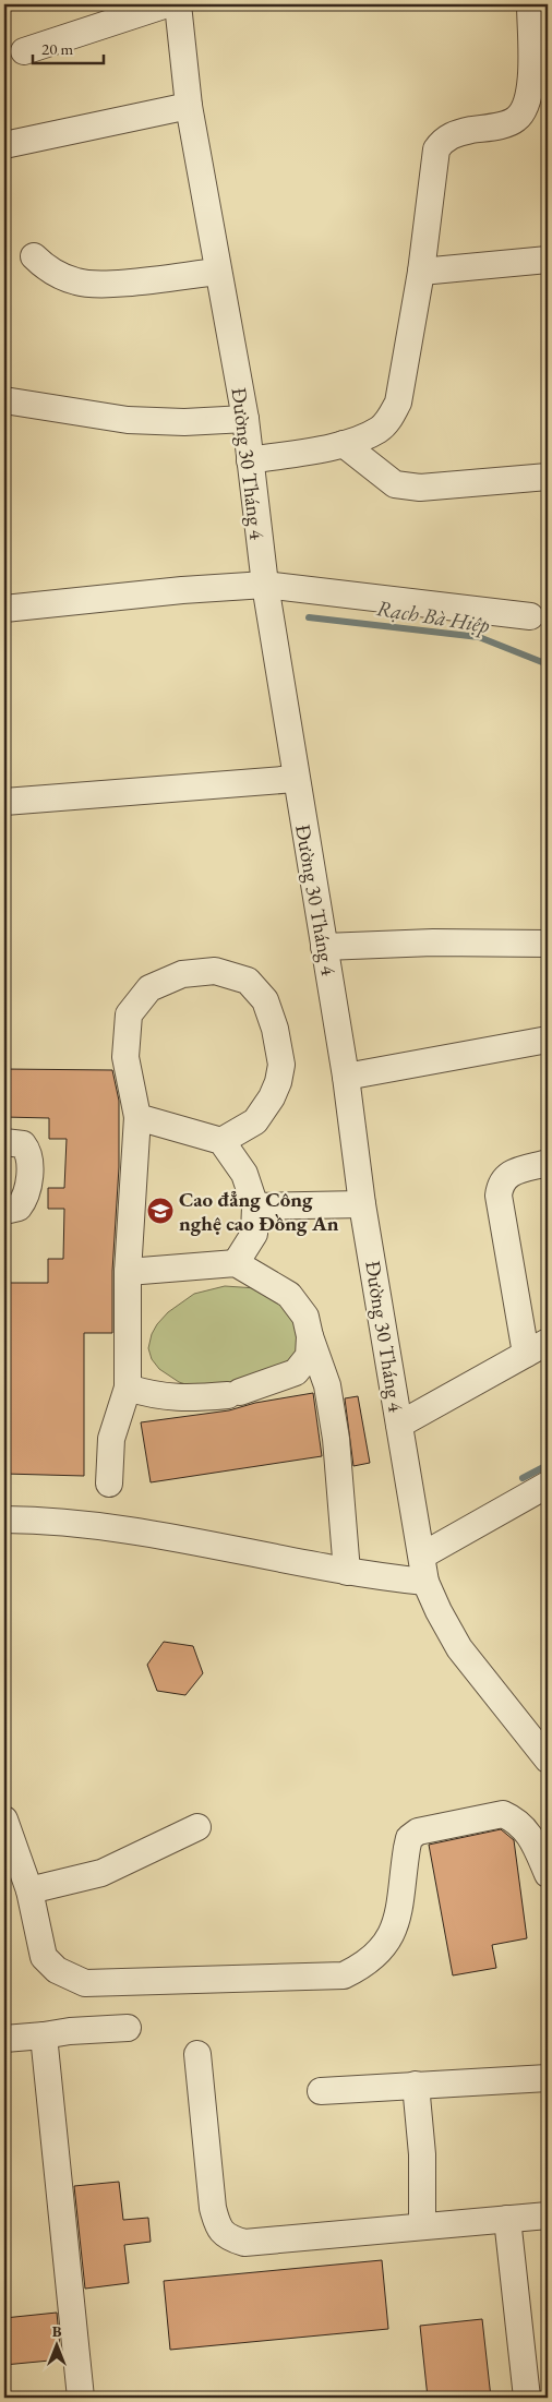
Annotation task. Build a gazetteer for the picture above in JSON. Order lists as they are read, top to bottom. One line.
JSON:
{"streets":{"street":["Đường 30 Tháng 4"]},"water":["Rạch Bà Hiệp"],"places":{"school or university":["Cao đẳng Công nghệ cao Đồng An"]},"scale_bar":"20 m","north":"top"}
